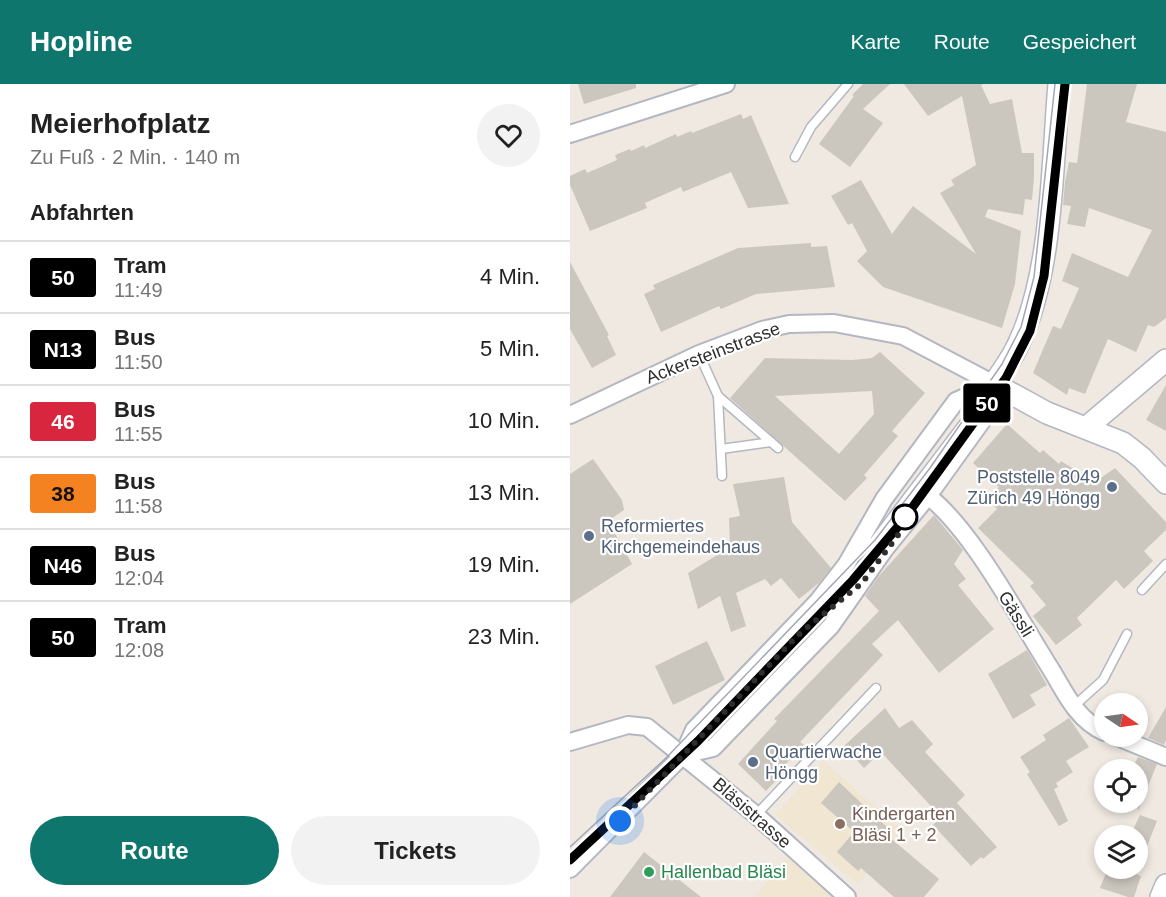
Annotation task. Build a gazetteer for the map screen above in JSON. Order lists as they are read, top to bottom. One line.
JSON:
{"streets":{"street":["Ackersteinstrasse","Gässli","Bläsistrasse"]},"places":["Poststelle 8049 Zürich 49 Höngg","Reformiertes Kirchgemeindehaus","Quartierwache Höngg","Kindergarten Bläsi 1 + 2","Hallenbad Bläsi"],"lines":["tram line 50"],"north":"right","page":{"header":"Hopline","nav":["Karte","Route","Gespeichert"],"heading":[["Meierhofplatz","Zu Fuß · 2 Min. · 140 m"],"Abfahrten"],"on_map":"50","list":[{"mark":"50","name":"Tram","note":"11:49","value":"4 Min."},{"mark":"N13","name":"Bus","note":"11:50","value":"5 Min."},{"mark":"46","name":"Bus","note":"11:55","value":"10 Min."},{"mark":"38","name":"Bus","note":"11:58","value":"13 Min."},{"mark":"N46","name":"Bus","note":"12:04","value":"19 Min."},{"mark":"50","name":"Tram","note":"12:08","value":"23 Min."}],"buttons":["Route","Tickets"]}}
